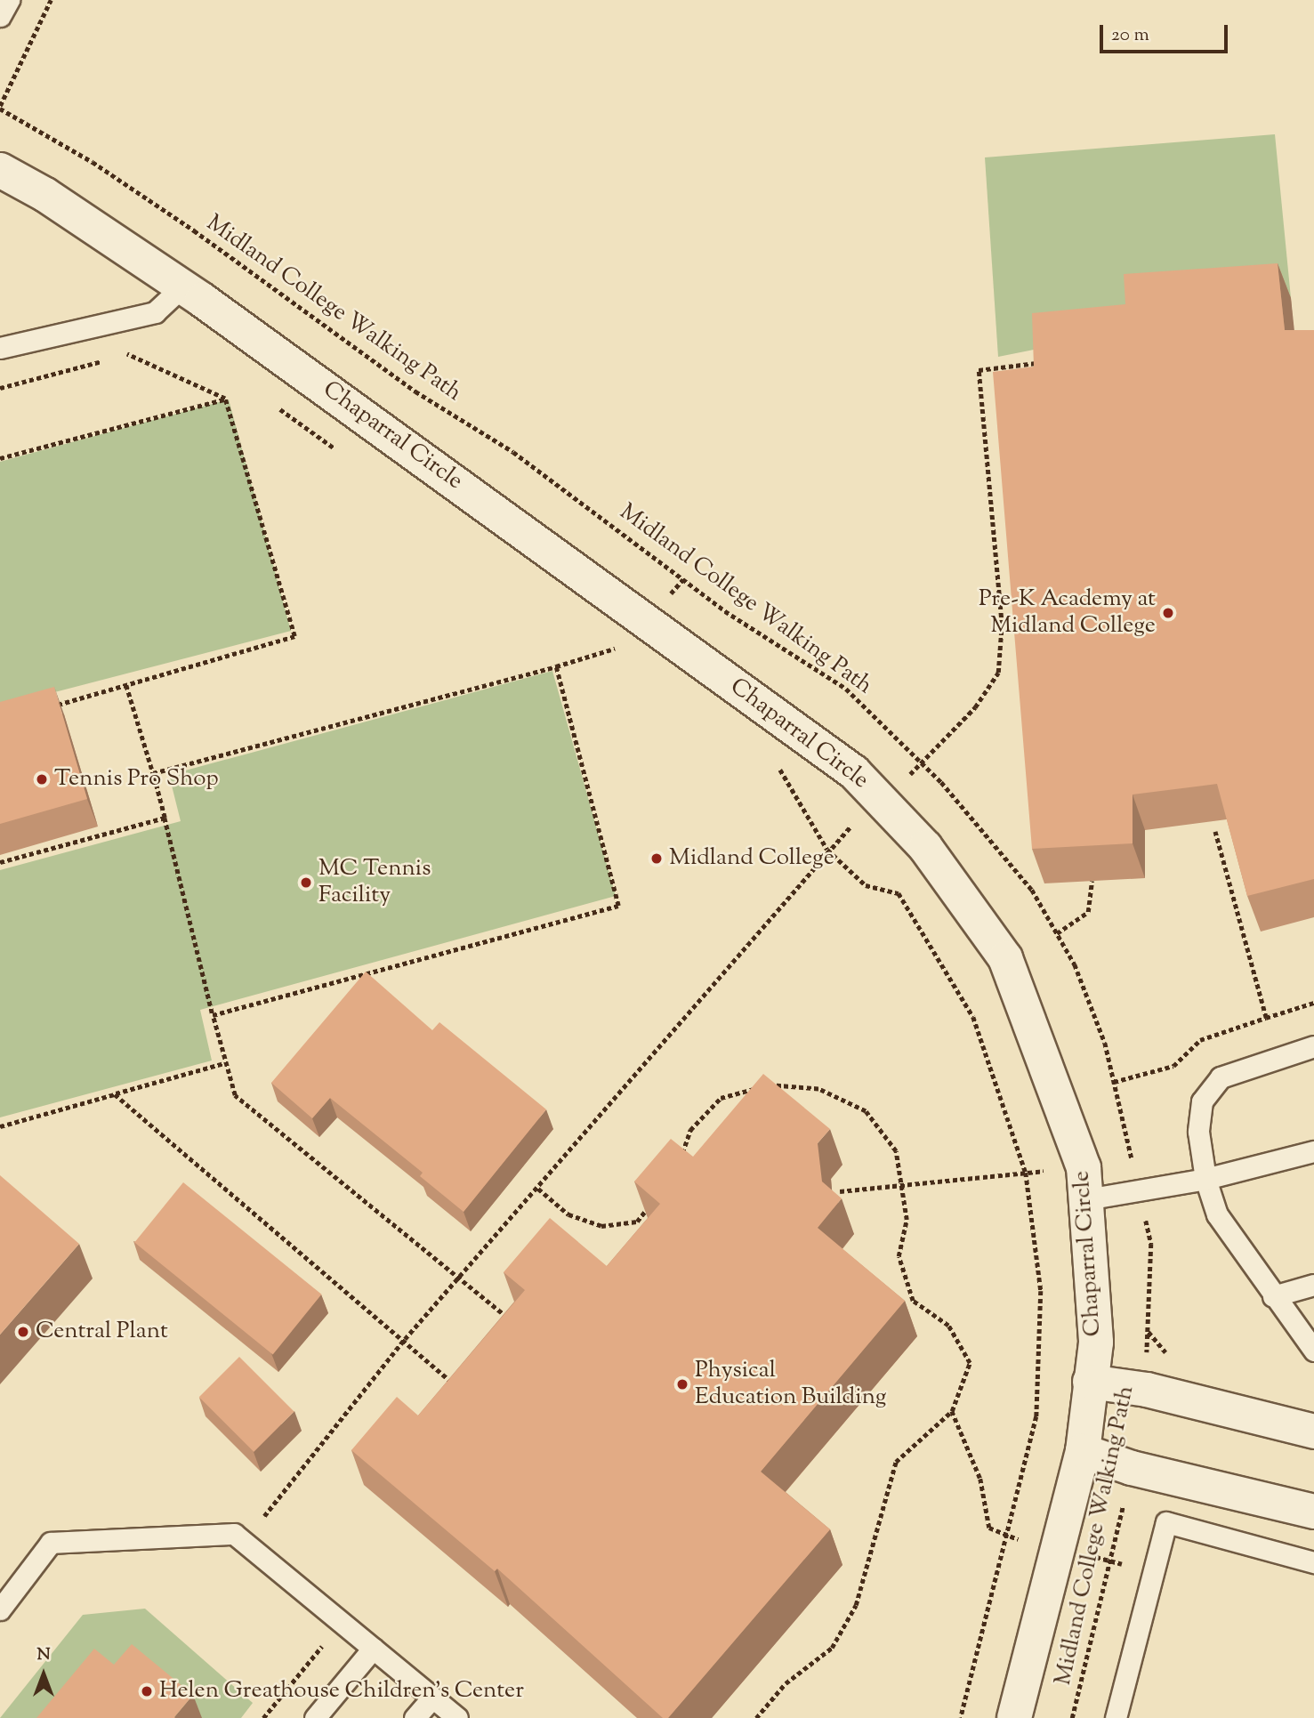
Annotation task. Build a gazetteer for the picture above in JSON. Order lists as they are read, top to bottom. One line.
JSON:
{"streets":{"street":["Chaparral Circle"],"path":["Midland College Walking Path"]},"crossings":[["Midland College Walking Path","Chaparral Circle"]],"places":["Pre-K Academy at Midland College","Tennis Pro Shop","Midland College","MC Tennis Facility","Central Plant","Physical Education Building","Helen Greathouse Children's Center"],"scale_bar":"20 m","north":"top"}
